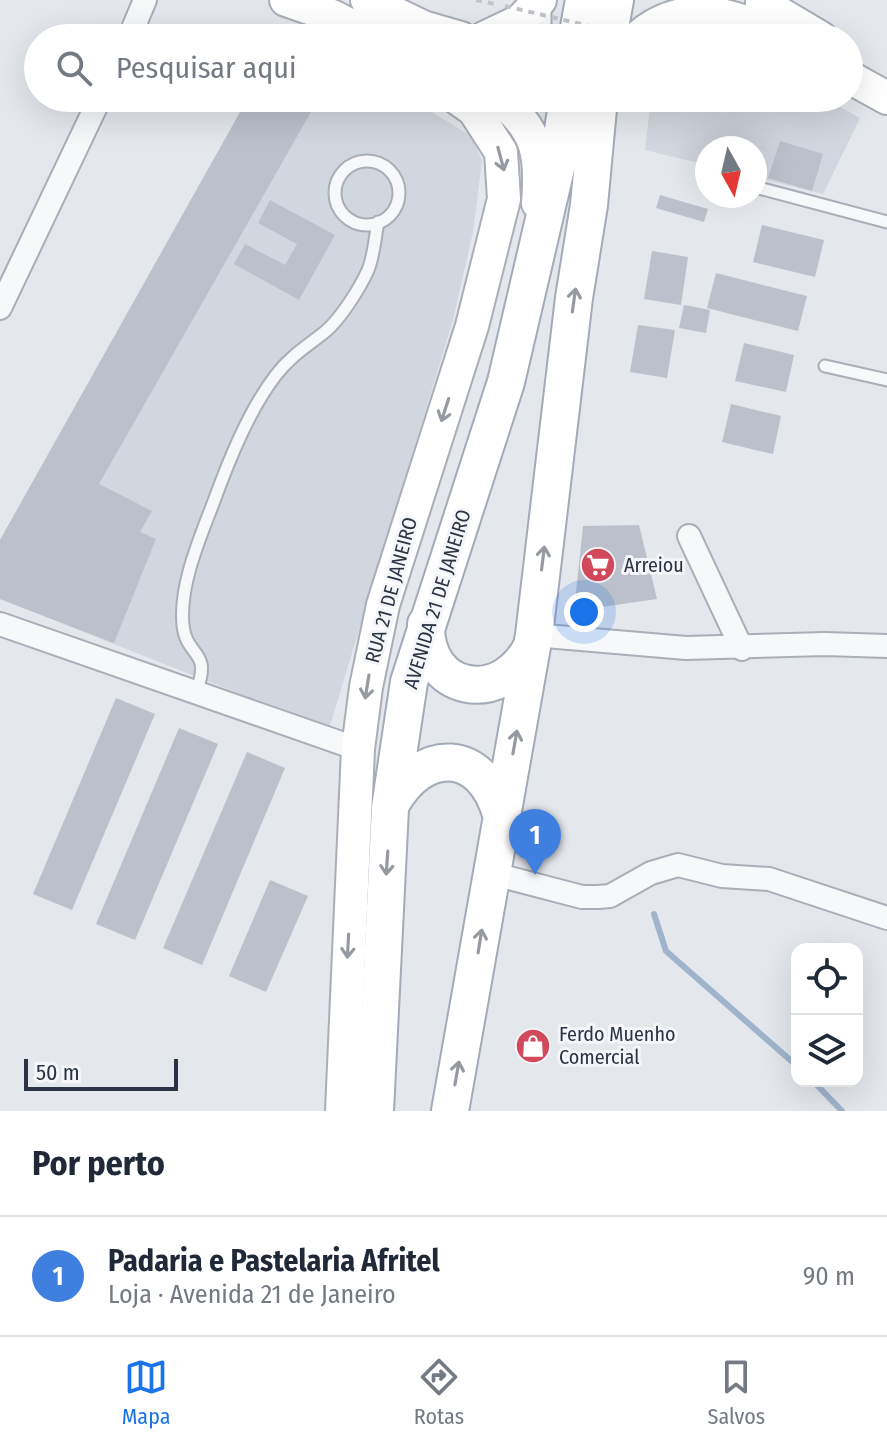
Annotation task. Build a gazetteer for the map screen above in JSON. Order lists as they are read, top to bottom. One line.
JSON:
{"streets":{"main road":["AVENIDA 21 DE JANEIRO"],"street":["RUA 21 DE JANEIRO"]},"one_way":["RUA 21 DE JANEIRO"],"places":{"supermarket":["Arreiou"],"shop":["Ferdo Muenho Comercial"]},"scale_bar":"50 m","north":"bottom","page":{"search":"Pesquisar aqui","pins":"1","scale":"50 m","heading":"Por perto","list":[{"mark":"1","name":"Padaria e Pastelaria Afritel","note":"Loja · Avenida 21 de Janeiro","value":"90 m"}],"nav":["Mapa","Rotas","Salvos"]}}
